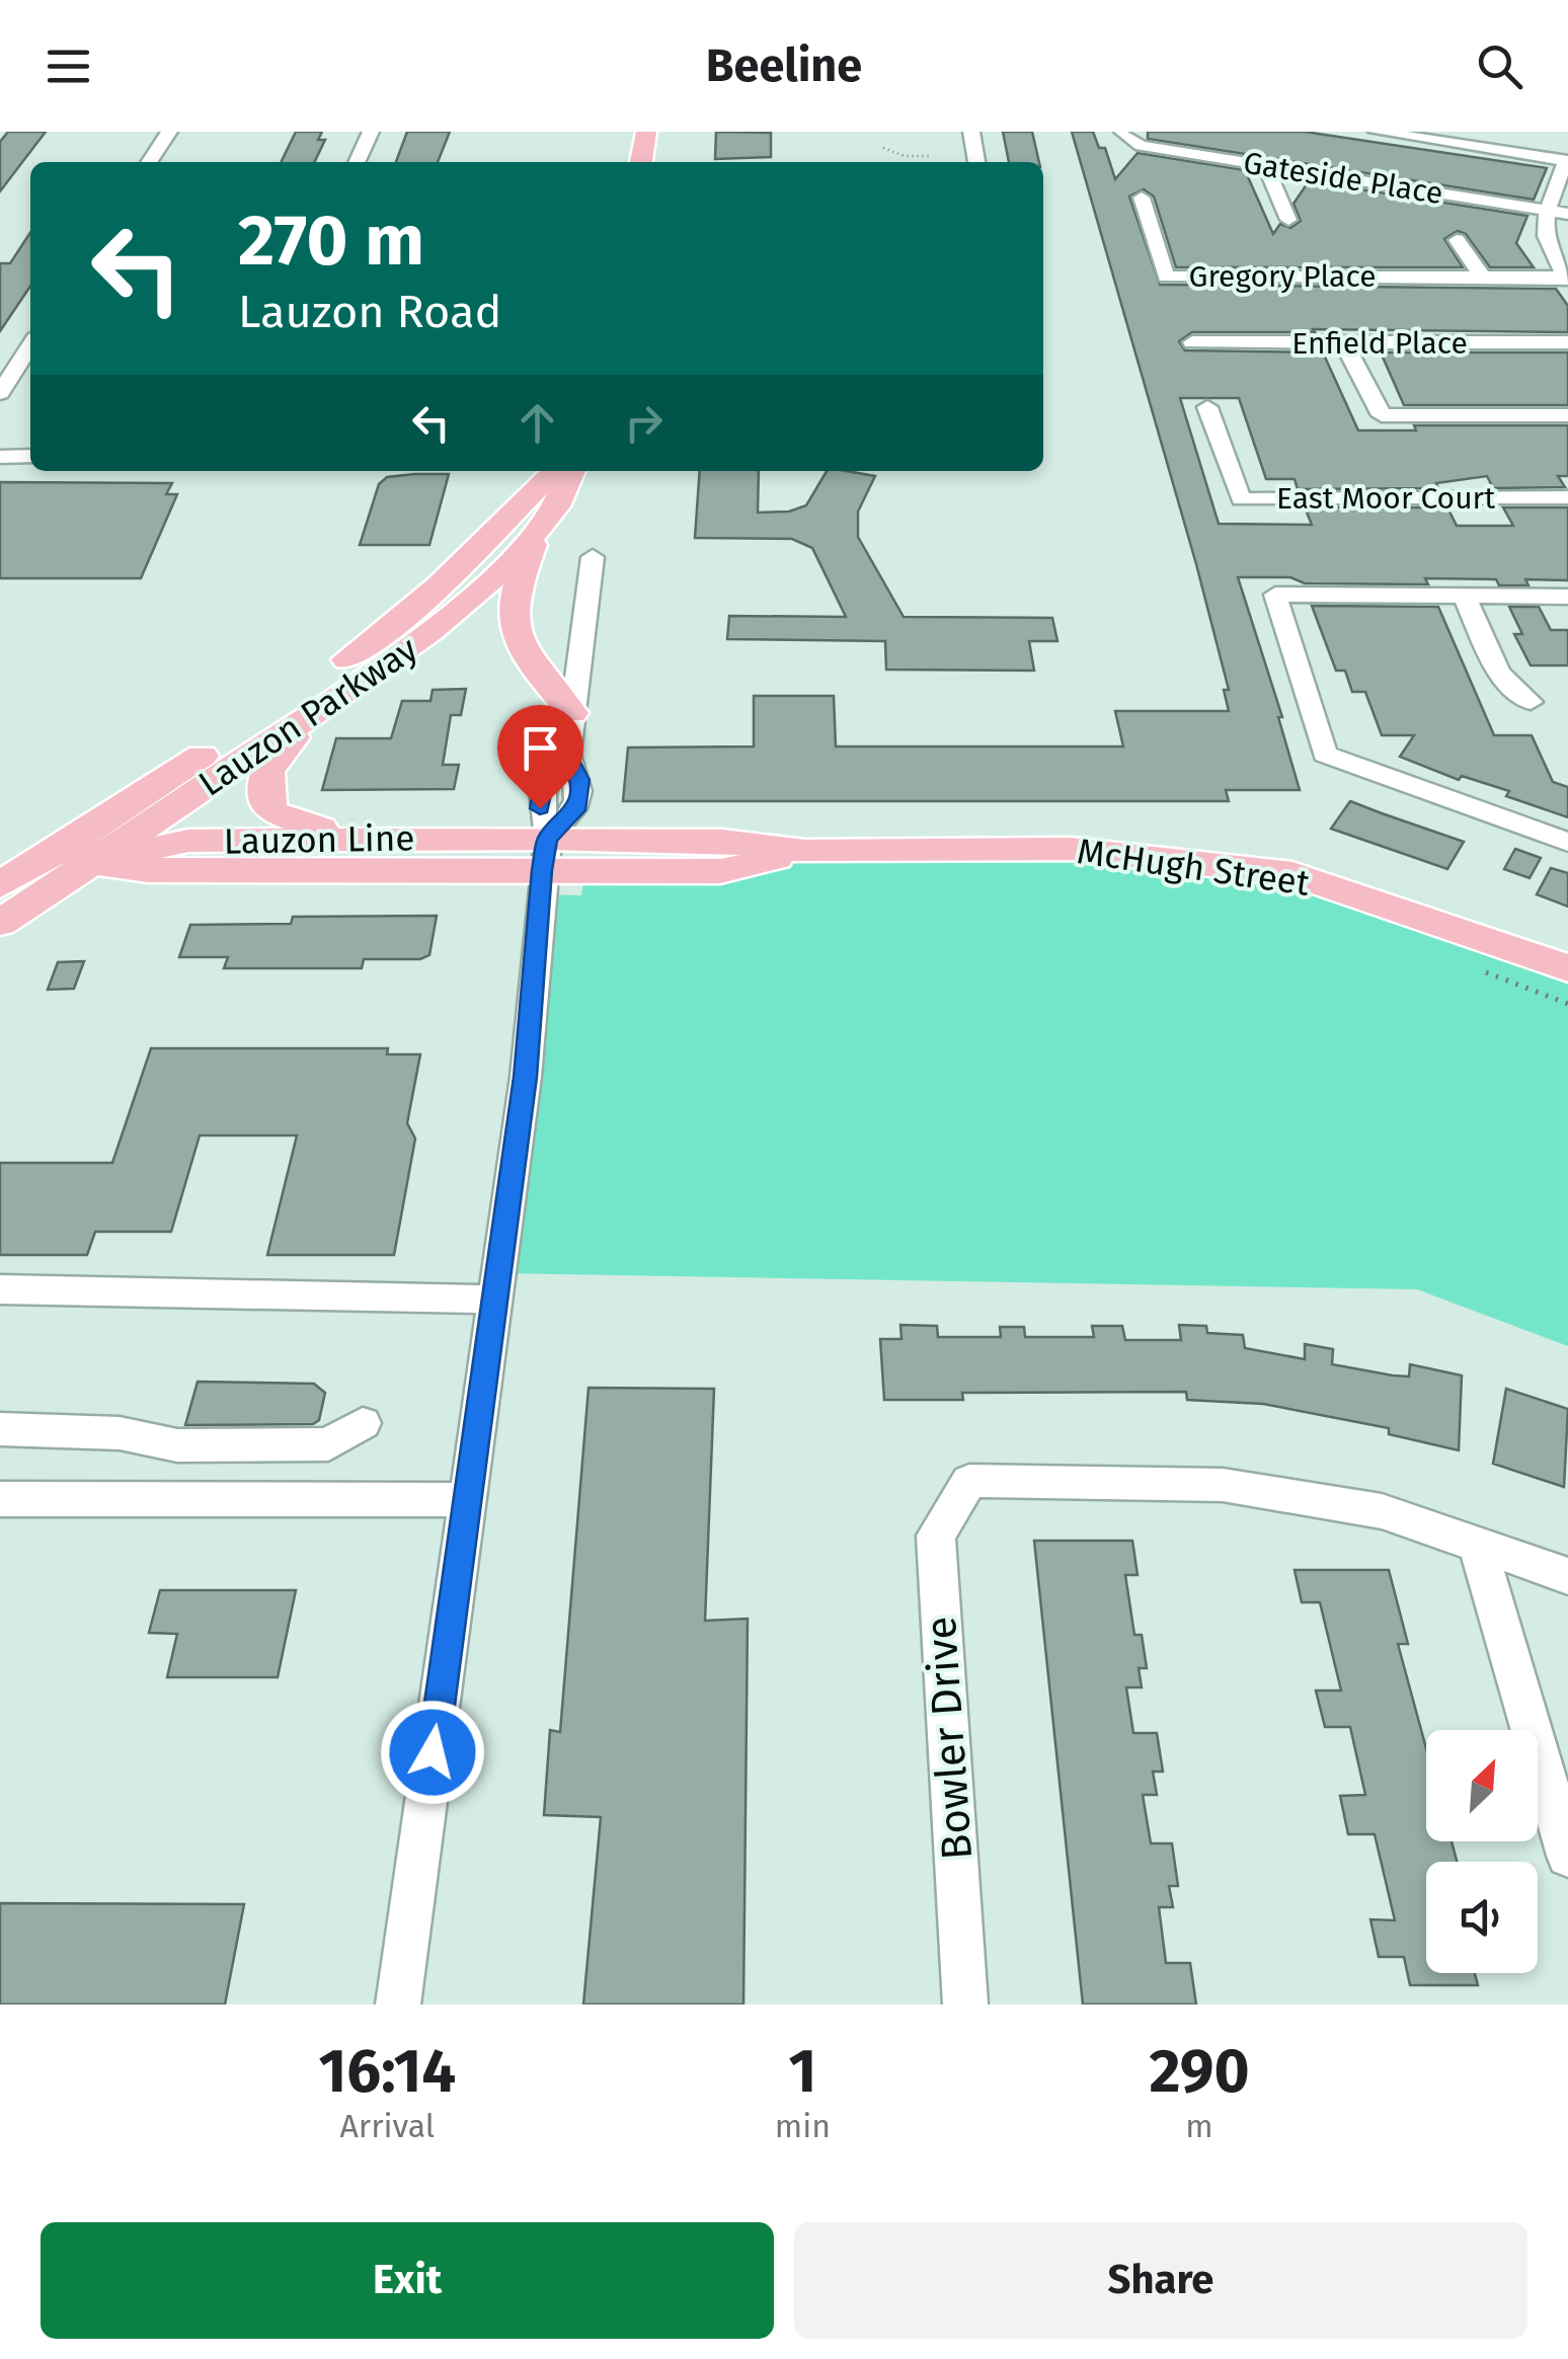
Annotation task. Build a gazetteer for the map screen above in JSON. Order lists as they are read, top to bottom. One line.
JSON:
{"streets":{"main road":["Lauzon Parkway","Lauzon Line","McHugh Street"],"street":["Gateside Place","Gregory Place","Enfield Place","East Moor Court","Bowler Drive"]},"crossings":[["Lauzon Parkway","Lauzon Line"],["Lauzon Line","McHugh Street"]],"north":"top right","page":{"header":"Beeline","turn":["270 m","Lauzon Road"],"eta":["16:14","Arrival","1","min","290","m"],"buttons":["Exit","Share"]}}
